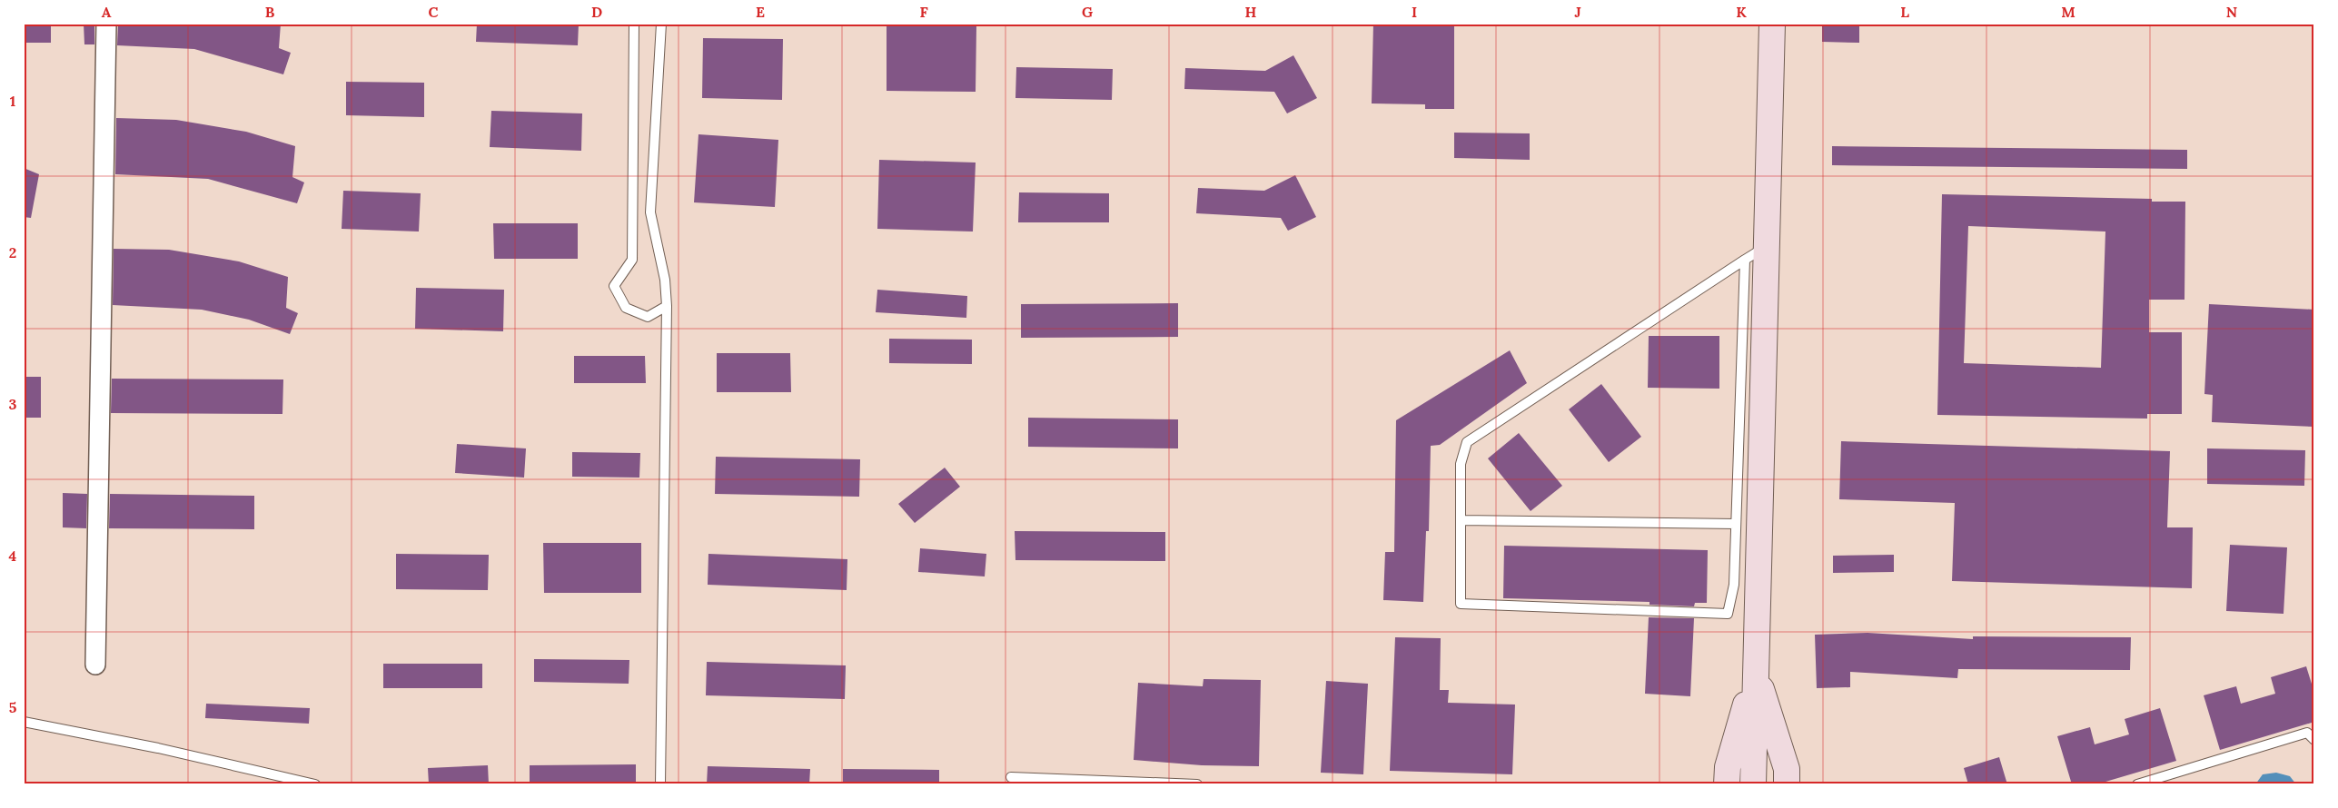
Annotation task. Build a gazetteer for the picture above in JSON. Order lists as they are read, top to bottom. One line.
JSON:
{"grid":{"columns":["A","B","C","D","E","F","G","H","I","J","K","L","M","N"],"rows":["1","2","3","4","5"]}}
